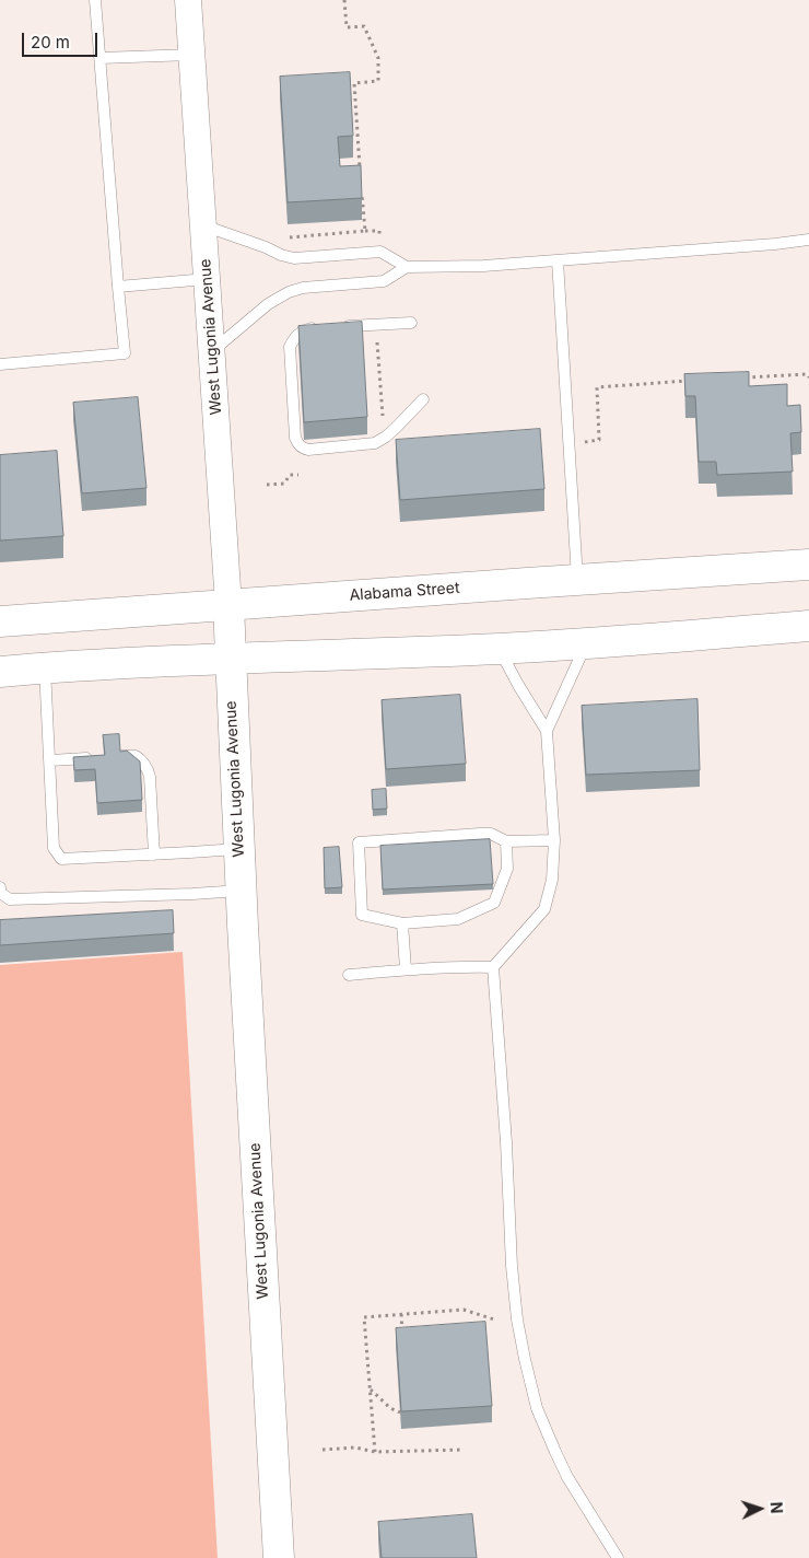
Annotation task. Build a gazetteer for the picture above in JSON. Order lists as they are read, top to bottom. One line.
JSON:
{"streets":{"main road":["West Lugonia Avenue","Alabama Street"]},"crossings":[["West Lugonia Avenue","Alabama Street"]],"scale_bar":"20 m","north":"right"}
